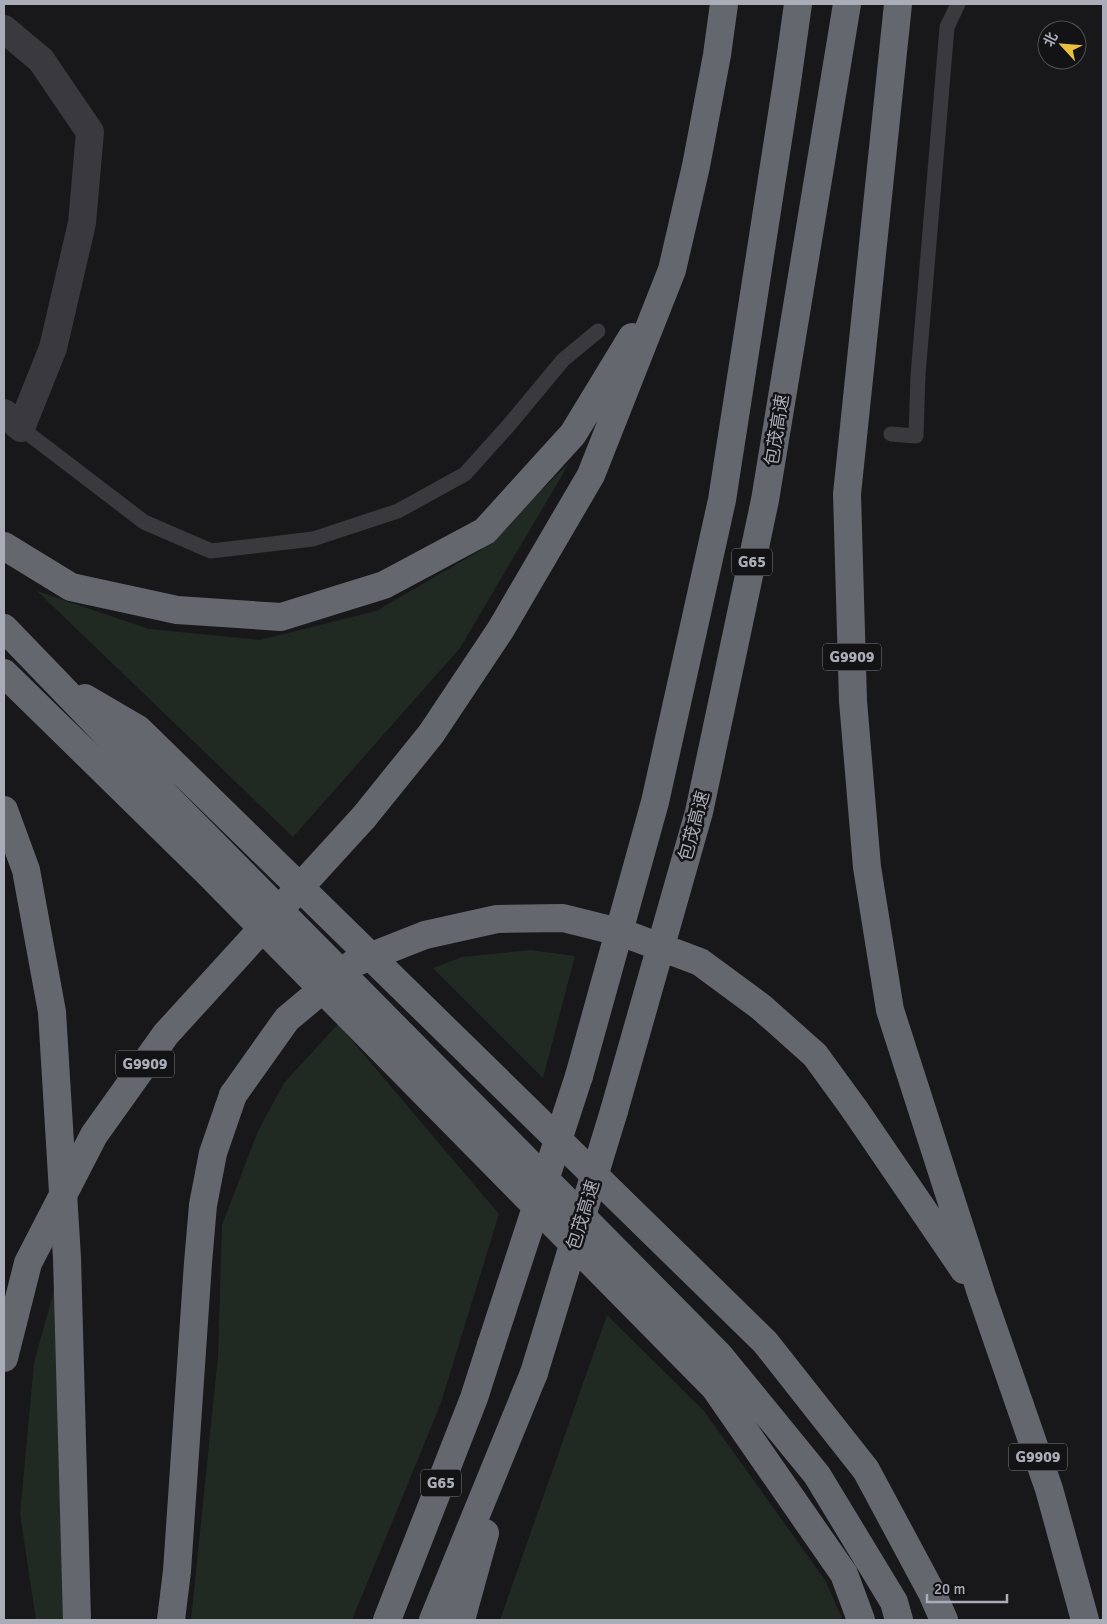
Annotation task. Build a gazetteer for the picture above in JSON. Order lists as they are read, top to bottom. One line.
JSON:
{"streets":{"highway":["包茂高速","G65","G9909"]},"scale_bar":"20 m","north":"top left"}
